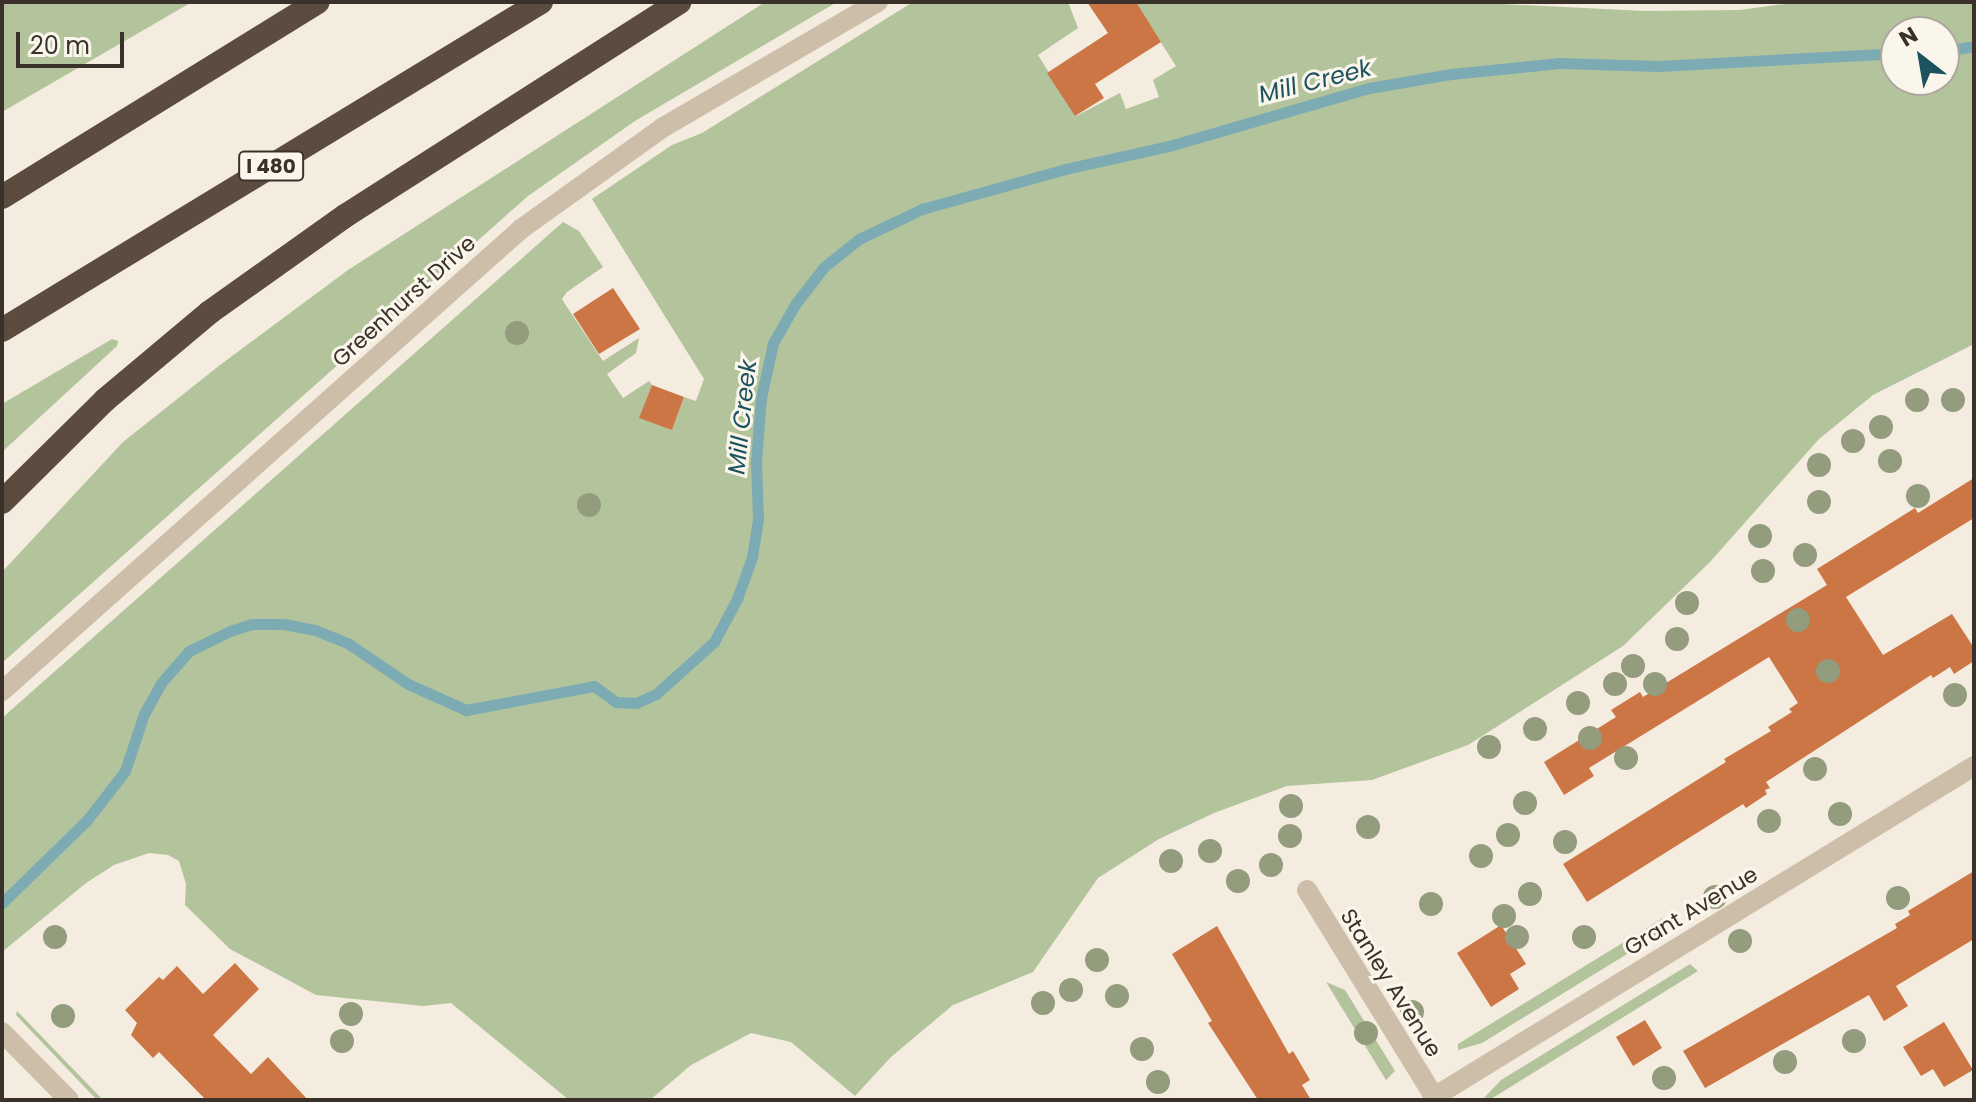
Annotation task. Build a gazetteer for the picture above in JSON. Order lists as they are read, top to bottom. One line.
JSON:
{"streets":{"highway":["I 480"],"street":["Greenhurst Drive","Grant Avenue","Stanley Avenue"]},"crossings":[["Grant Avenue","Stanley Avenue"]],"water":["Mill Creek"],"scale_bar":"20 m","north":"top left"}
